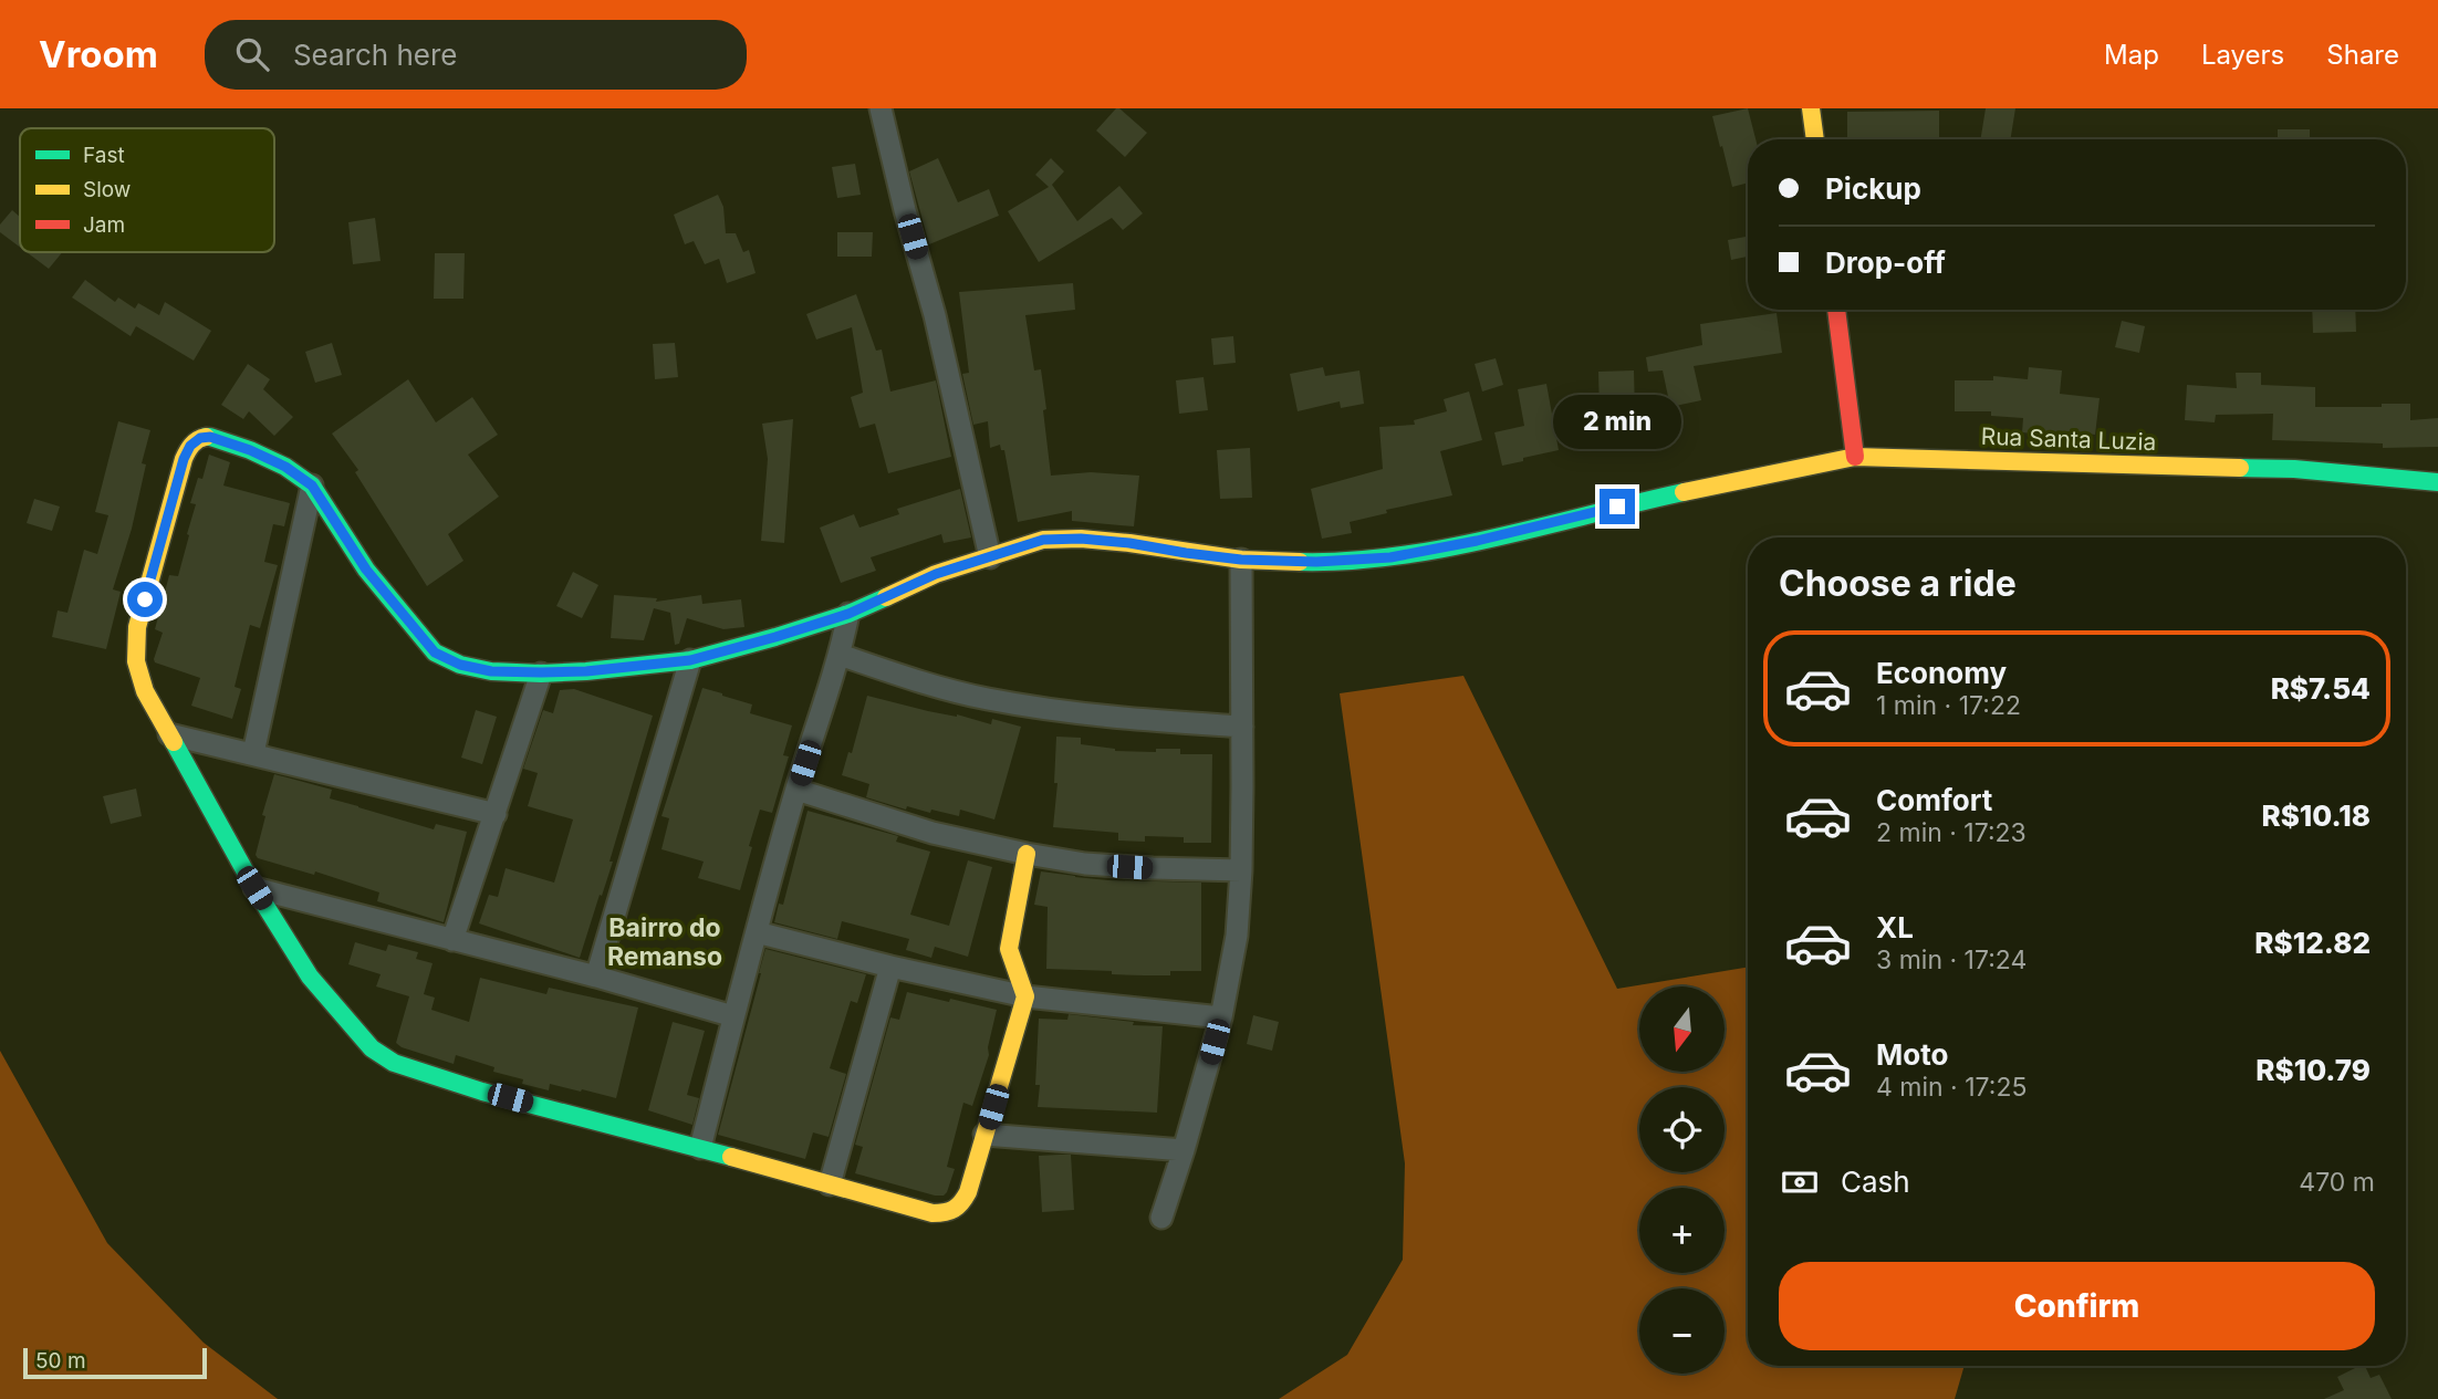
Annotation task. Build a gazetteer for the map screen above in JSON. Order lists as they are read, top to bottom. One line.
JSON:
{"streets":{"street":["Rua Santa Luzia"]},"districts":["Bairro do Remanso"],"legend":["Fast","Slow","Jam"],"scale_bar":"50 m","north":"bottom","page":{"header":"Vroom","search":"Search here","nav":["Map","Layers","Share"],"banner":["Pickup","Drop-off"],"bubble":"2 min","heading":"Choose a ride","list":[{"name":"Economy","note":"1 min · 17:22","value":"R$7.54"},{"name":"Comfort","note":"2 min · 17:23","value":"R$10.18"},{"name":"XL","note":"3 min · 17:24","value":"R$12.82"},{"name":"Moto","note":"4 min · 17:25","value":"R$10.79"}],"map_buttons":["+","−"],"pay":["Cash","470 m"],"buttons":"Confirm","scale":"50 m"}}
